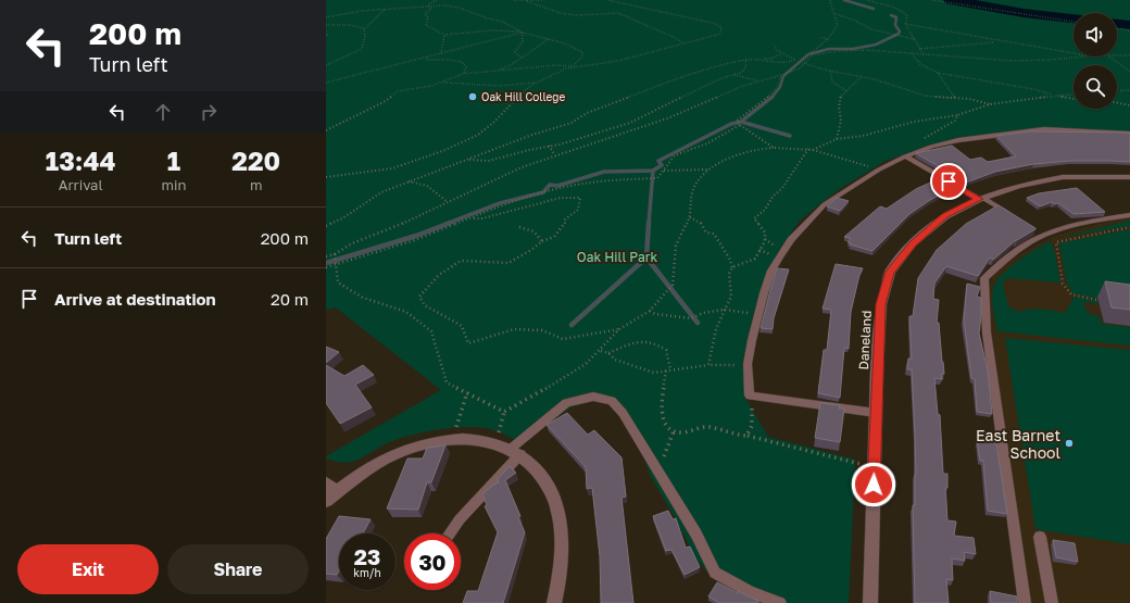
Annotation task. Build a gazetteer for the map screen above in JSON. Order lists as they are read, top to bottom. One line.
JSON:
{"streets":{"street":["Daneland"]},"parks":["Oak Hill Park"],"places":["Oak Hill College","East Barnet School"],"page":{"turn":["200 m","Turn left"],"eta":["13:44","Arrival","1","min","220","m"],"list":[{"name":"Turn left","value":"200 m"},{"name":"Arrive at destination","value":"20 m"}],"speed":"23 km/h","limit":"30","buttons":["Exit","Share"]}}
